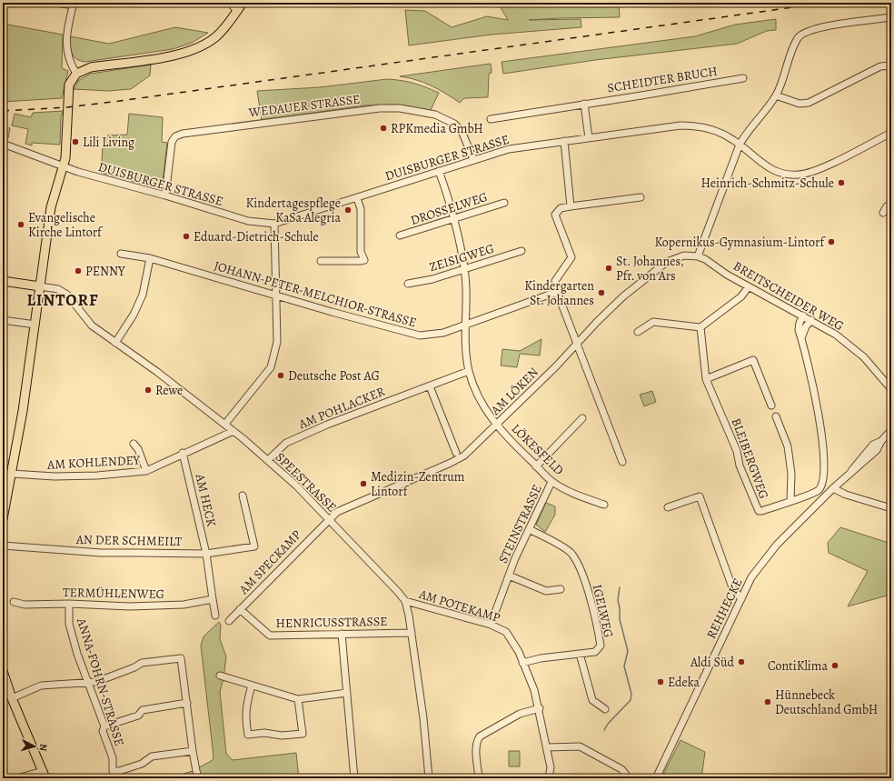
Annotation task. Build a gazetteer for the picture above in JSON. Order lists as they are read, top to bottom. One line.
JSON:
{"streets":{"street":["SCHEIDTER BRUCH","WEDAUER STRASSE","DUISBURGER STRASSE","DROSSELWEG","ZEISIGWEG","JOHANN-PETER-MELCHIOR-STRASSE","BREITSCHEIDER WEG","AM LÖKEN","AM POHLACKER","LÖKESFELD","BLEIBERGWEG","AM KOHLENDEY","SPEESTRASSE","AM HECK","STEINSTRASSE","AN DER SCHMEILT","AM SPECKAMP","TERMÜHLENWEG","AM POTEKAMP","REHHECKE","IGELWEG","HENRICUSSTRASSE","ANNA-FOHRN-STRASSE"]},"crossings":[["WEDAUER STRASSE","DUISBURGER STRASSE"],["DUISBURGER STRASSE","LÖKESFELD"],["DROSSELWEG","LÖKESFELD"],["ZEISIGWEG","LÖKESFELD"],["JOHANN-PETER-MELCHIOR-STRASSE","LÖKESFELD"],["BREITSCHEIDER WEG","AM LÖKEN"],["BREITSCHEIDER WEG","BLEIBERGWEG"],["AM LÖKEN","LÖKESFELD"],["AM LÖKEN","SPEESTRASSE"],["AM LÖKEN","AM SPECKAMP"],["AM POHLACKER","LÖKESFELD"],["AM POHLACKER","SPEESTRASSE"],["LÖKESFELD","STEINSTRASSE"],["AM KOHLENDEY","SPEESTRASSE"],["AM KOHLENDEY","AM HECK"],["SPEESTRASSE","AM SPECKAMP"],["SPEESTRASSE","AM POTEKAMP"],["SPEESTRASSE","HENRICUSSTRASSE"],["AM HECK","AN DER SCHMEILT"],["STEINSTRASSE","AM POTEKAMP"],["STEINSTRASSE","IGELWEG"],["AM SPECKAMP","HENRICUSSTRASSE"],["TERMÜHLENWEG","ANNA-FOHRN-STRASSE"],["AM POTEKAMP","IGELWEG"]],"districts":["LINTORF"],"places":["RPKmedia GmbH","Lili Living","Heinrich-Schmitz-Schule","Kindertagespflege KaSa Alegria","Evangelische Kirche Lintorf","Eduard-Dietrich-Schule","Kopernikus-Gymnasium-Lintorf","St. Johannes, Pfr. von Ars","PENNY","Kindergarten St. Johannes","Deutsche Post AG","Rewe","Medizin-Zentrum Lintorf","Aldi Süd","ContiKlima","Edeka","Hünnebeck Deutschland GmbH"],"north":"right"}
